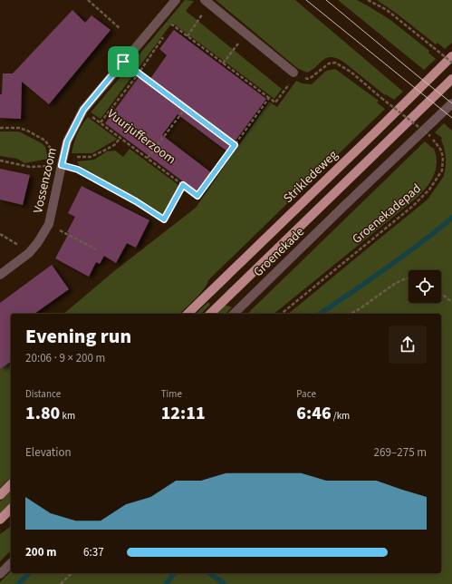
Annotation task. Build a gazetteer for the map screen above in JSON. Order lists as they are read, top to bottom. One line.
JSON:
{"streets":{"main road":["Strikledeweg"],"street":["Vossenzoom","Groenekade"],"path":["Vuurjufferzoom","Groenekadepad"]},"crossings":[["Vuurjufferzoom","Vossenzoom"]],"page":{"heading":["Evening run","20:06 · 9 × 200 m"],"stats":[["Distance","1.80 km"],["Time","12:11"],["Pace","6:46 /km"]],"chart":["Elevation","269–275 m"],"list":[{"name":"200 m","note":"6:37"}]}}
